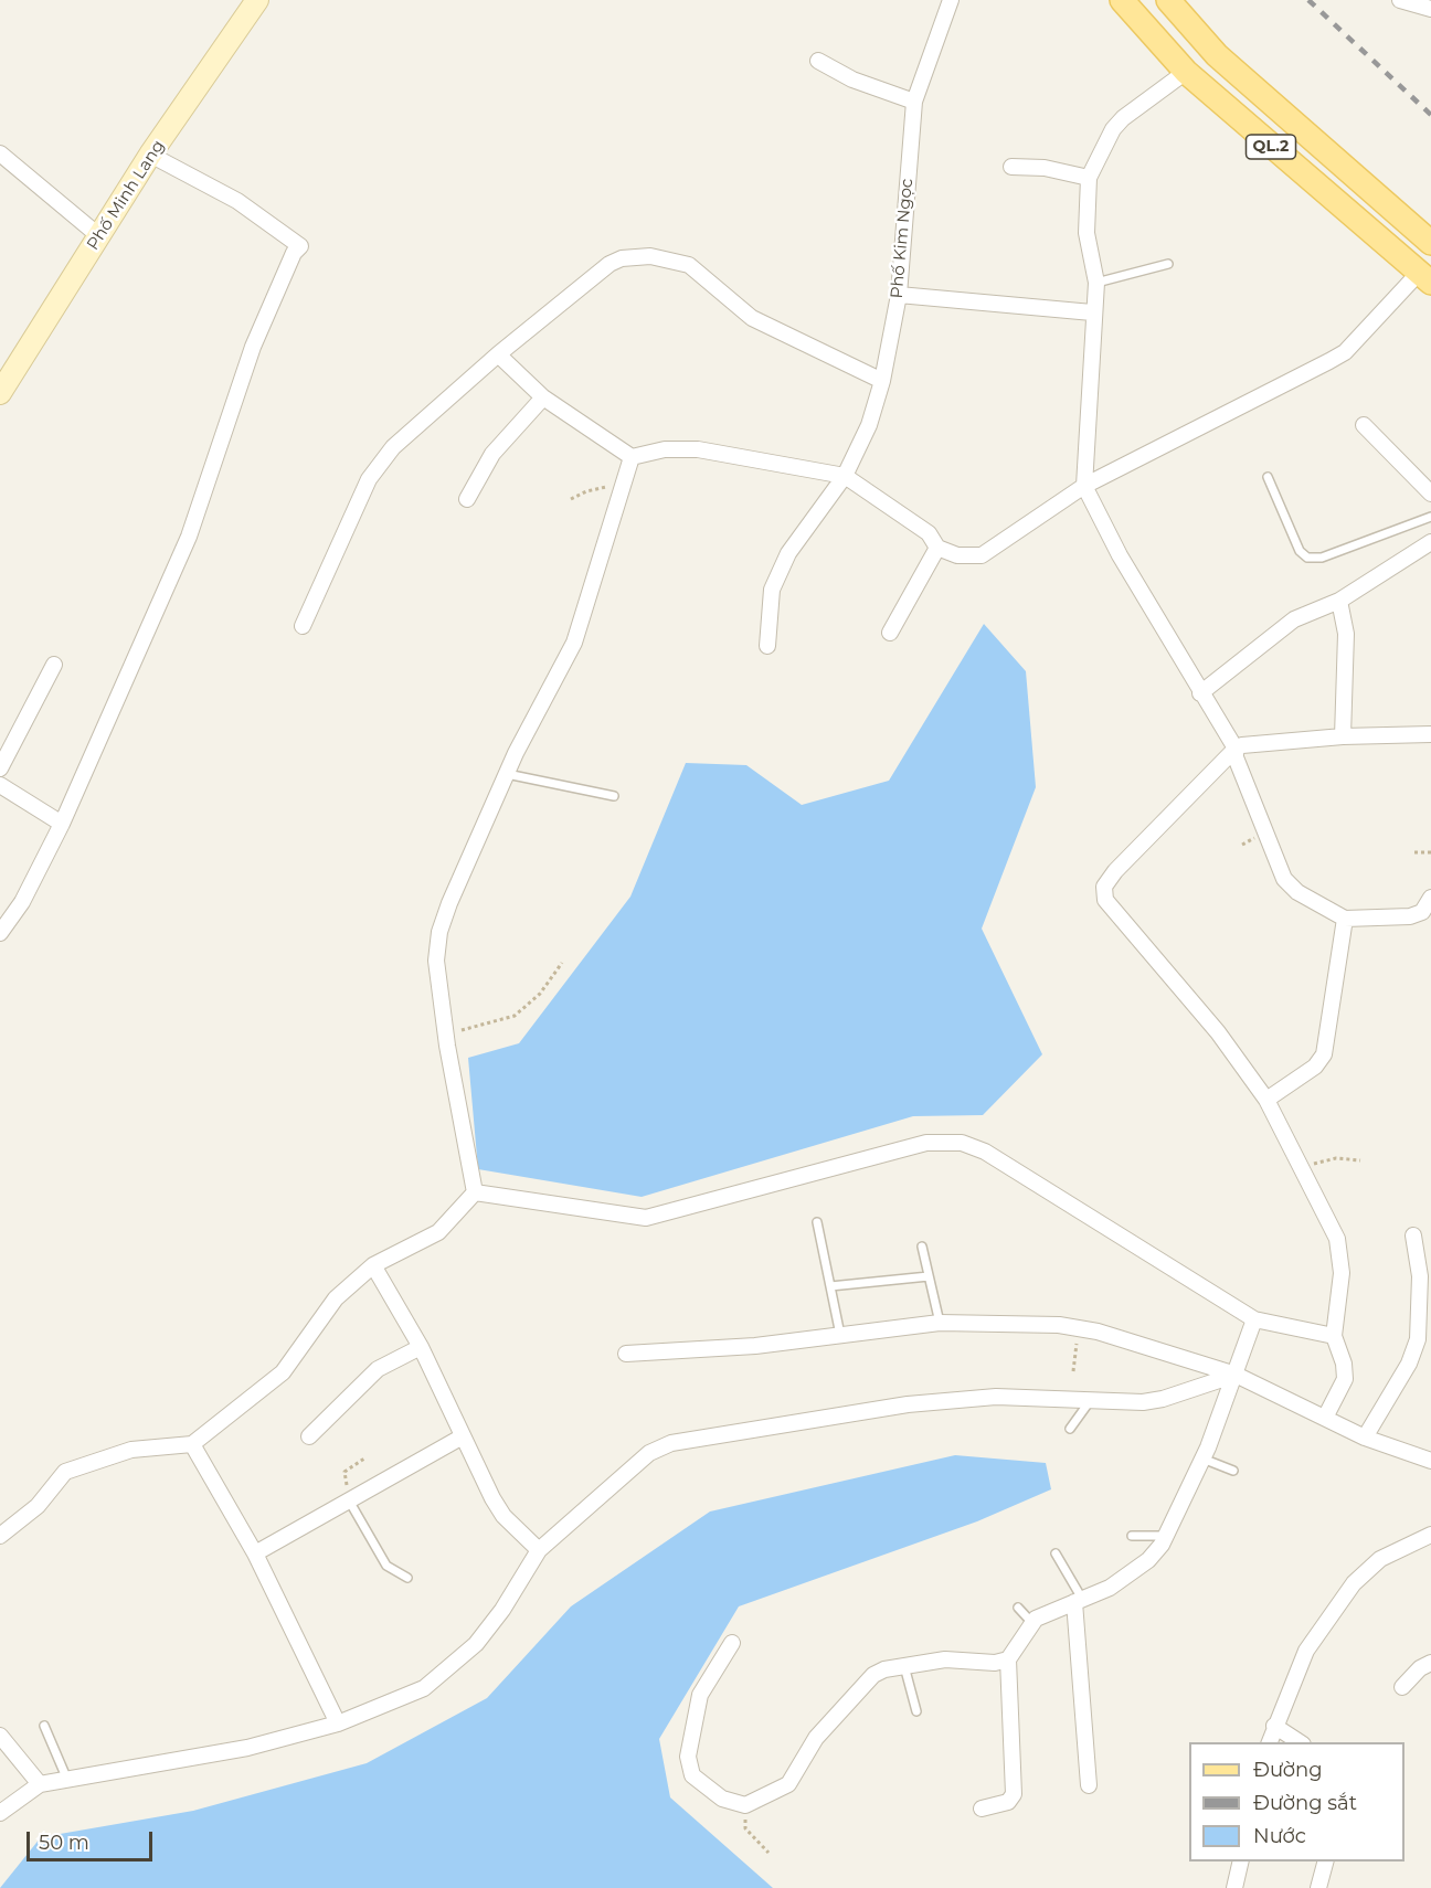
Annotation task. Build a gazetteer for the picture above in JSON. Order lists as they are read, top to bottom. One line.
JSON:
{"streets":{"main road":["QL.2"],"street":["Phố Minh Lang","Phố Kim Ngọc"]},"legend":["Đường","Đường sắt","Nước"],"scale_bar":"50 m"}
